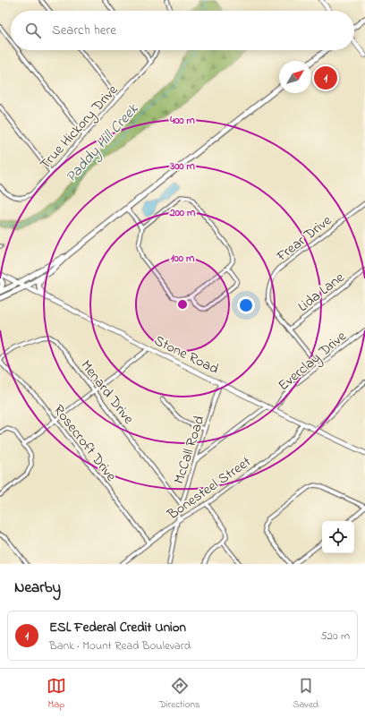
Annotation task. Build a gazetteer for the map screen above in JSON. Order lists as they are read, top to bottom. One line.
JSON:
{"streets":{"street":["True Hickory Drive","Frear Drive","Lida Lane","Stone Road","Everclay Drive","Menard Drive","Rosecroft Drive","McCall Road","Bonesteel Street"]},"crossings":[["Frear Drive","Lida Lane"],["Frear Drive","Everclay Drive"],["Stone Road","Everclay Drive"],["Stone Road","McCall Road"],["Stone Road","Bonesteel Street"],["Menard Drive","Rosecroft Drive"],["Menard Drive","McCall Road"],["Rosecroft Drive","Bonesteel Street"],["McCall Road","Bonesteel Street"]],"water":["Paddy Hill Creek"],"north":"top right","page":{"search":"Search here","pins":"1","heading":"Nearby","list":[{"mark":"1","name":"ESL Federal Credit Union","note":"Bank · Mount Read Boulevard","value":"520 m"}],"nav":["Map","Directions","Saved"]},"rings":["400 m","300 m","200 m","100 m"]}
